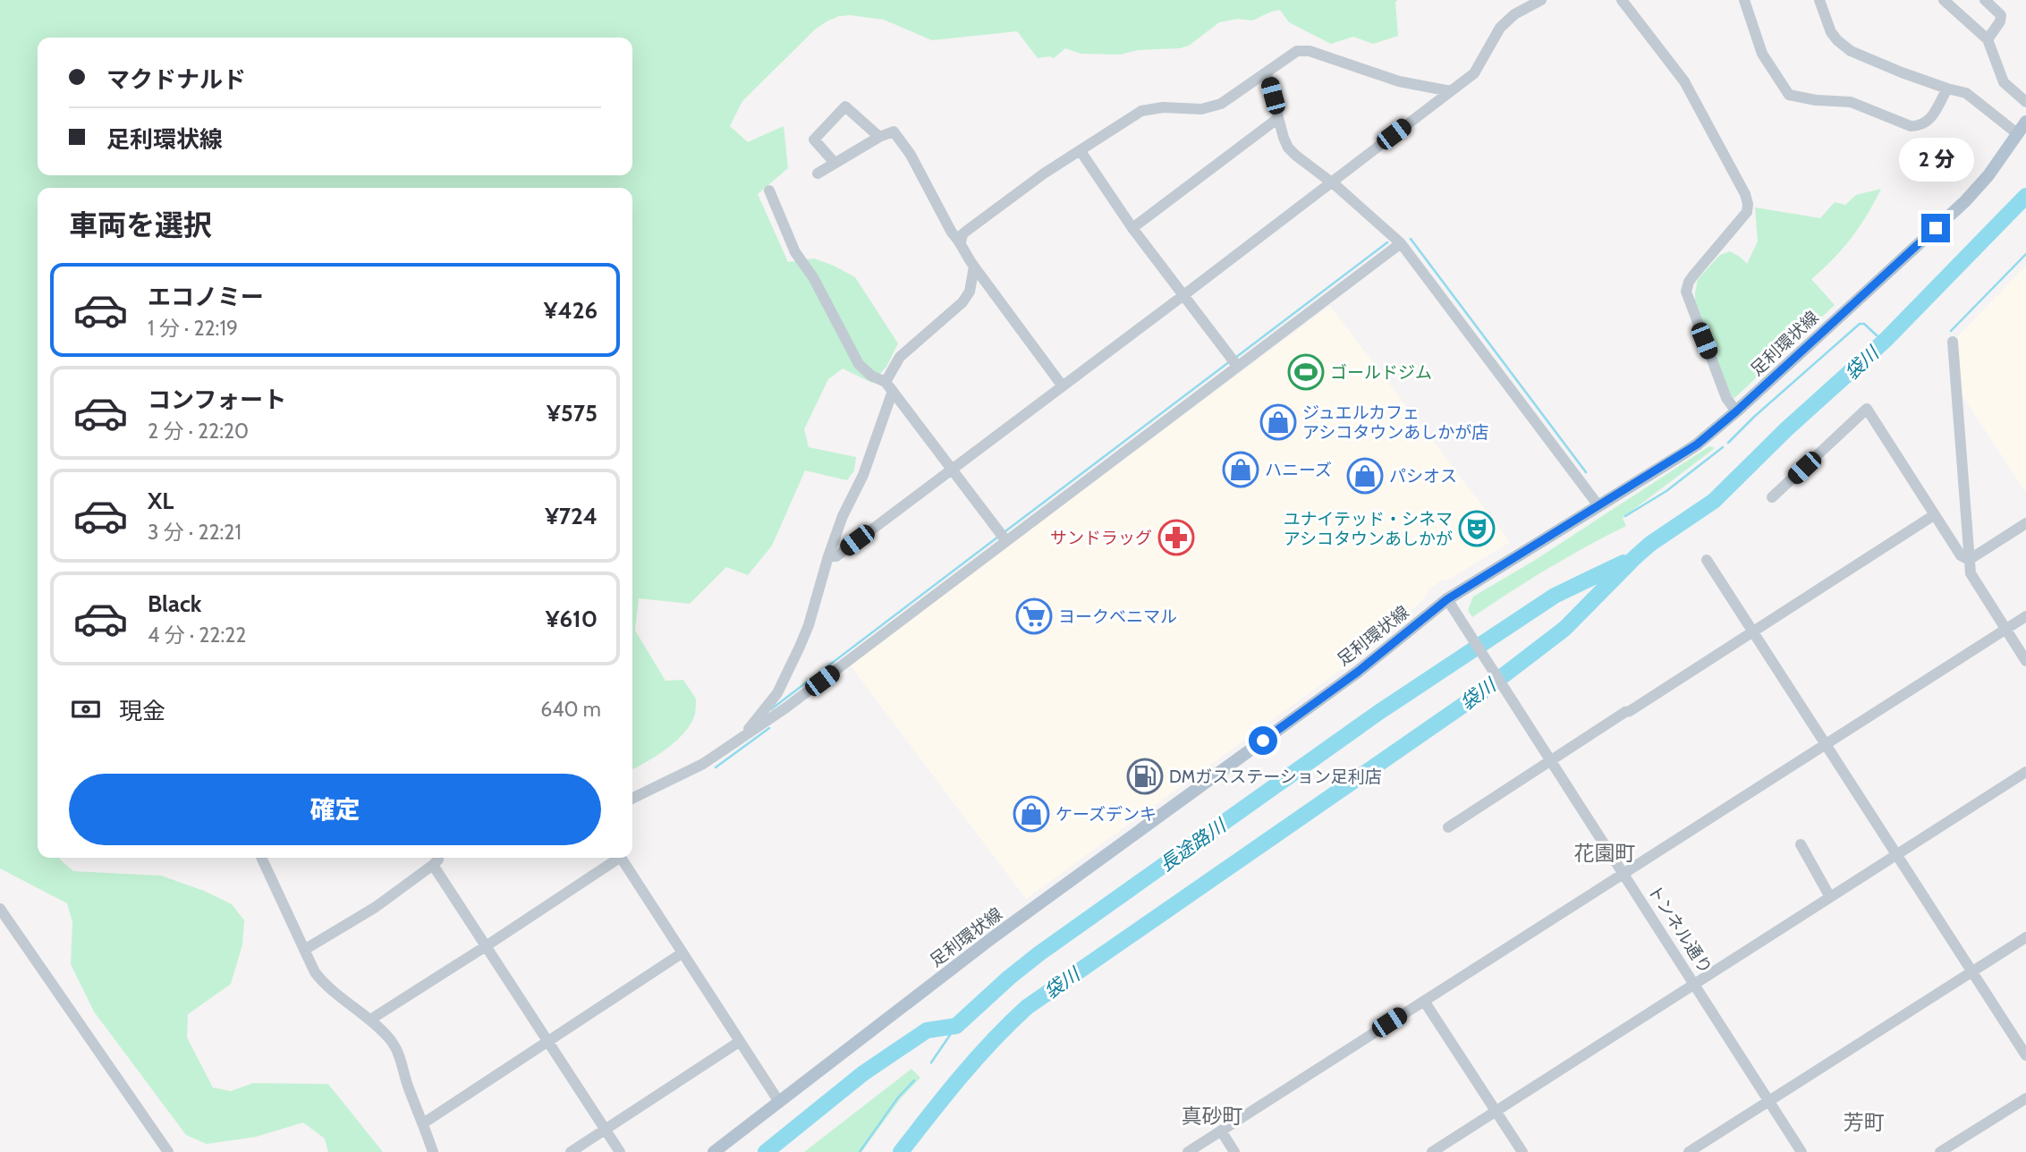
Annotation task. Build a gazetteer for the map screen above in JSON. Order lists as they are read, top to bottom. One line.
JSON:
{"streets":{"main road":["足利環状線"],"street":["トンネル通り"]},"crossings":[["足利環状線","トンネル通り"]],"districts":["花園町","真砂町","芳町"],"water":["袋川","長途路川"],"places":{"sports":["ゴールドジム"],"shop":["ジュエルカフェ アシコタウンあしかが店","ハニーズ","パシオス","ケーズデンキ"],"theatre":["ユナイテッド・シネマ アシコタウンあしかが"],"pharmacy":["サンドラッグ"],"supermarket":["ヨークベニマル"],"fuel station":["DMガスステーション足利店"]},"page":{"banner":["マクドナルド","足利環状線"],"bubble":"2 分","heading":"車両を選択","list":[{"name":"エコノミー","note":"1 分 · 22:19","value":"¥426"},{"name":"コンフォート","note":"2 分 · 22:20","value":"¥575"},{"name":"XL","note":"3 分 · 22:21","value":"¥724"},{"name":"Black","note":"4 分 · 22:22","value":"¥610"}],"pay":["現金","640 m"],"buttons":"確定"}}
